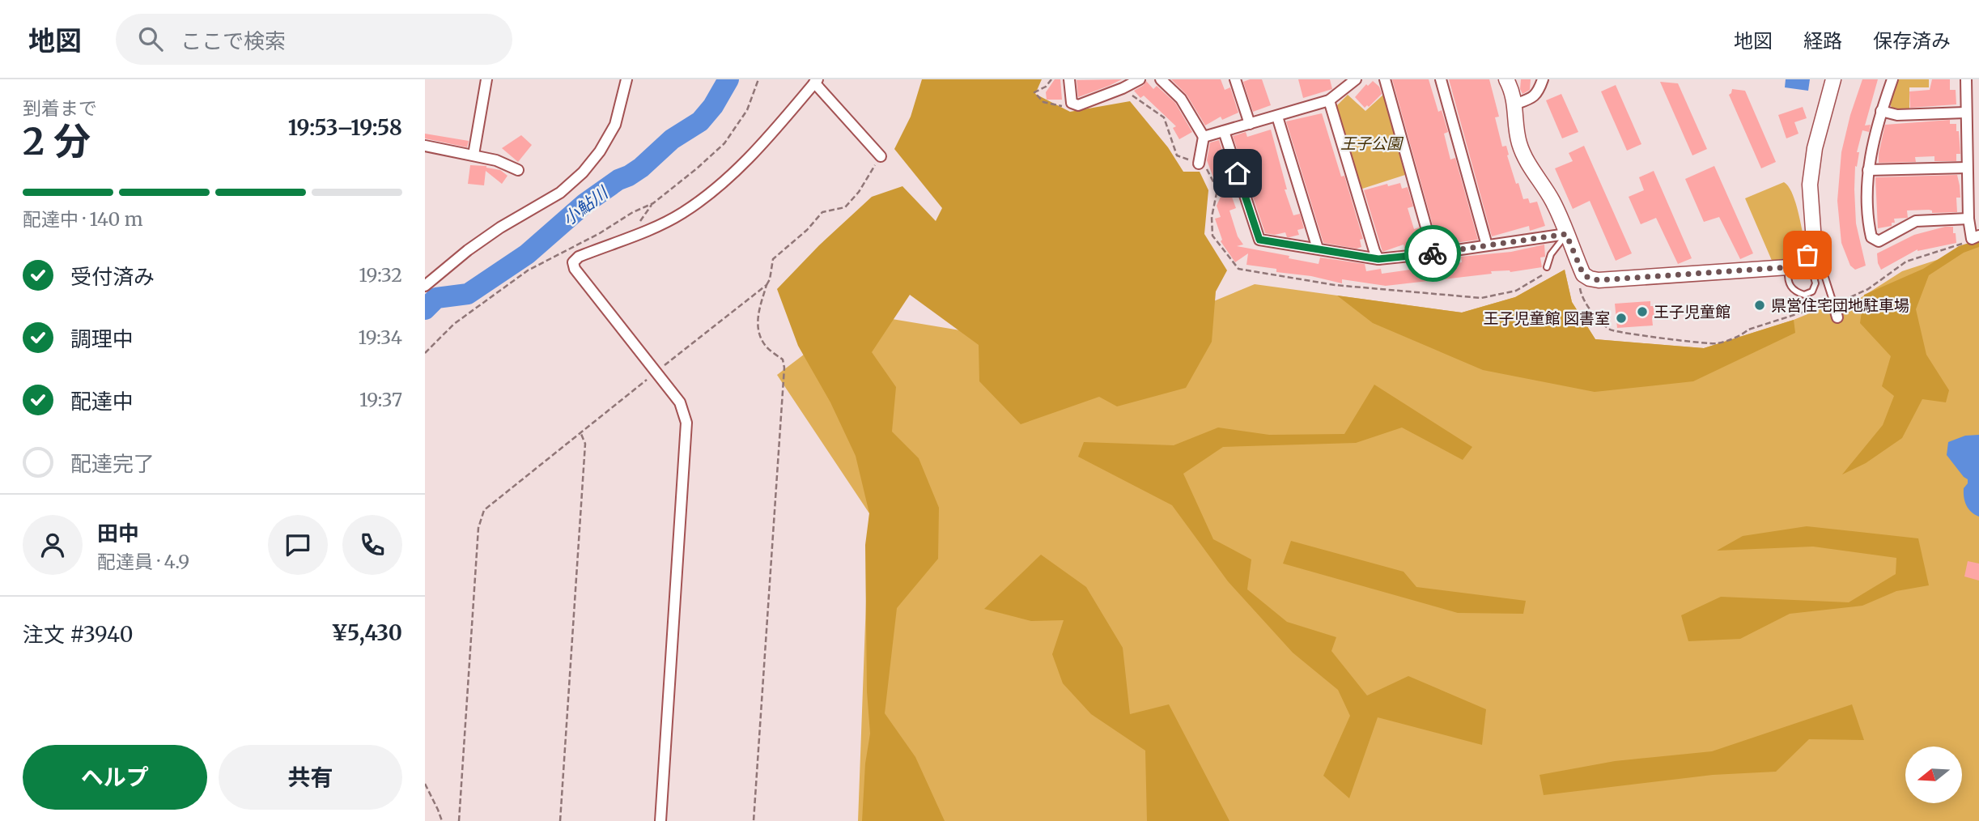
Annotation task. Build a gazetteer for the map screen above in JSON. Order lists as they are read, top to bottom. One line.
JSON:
{"water":["小鮎川"],"parks":["王子公園"],"places":["県営住宅団地駐車場","王子児童館","王子児童館 図書室"],"north":"left","page":{"header":"地図","search":"ここで検索","nav":["地図","経路","保存済み"],"heading":["2 分","到着まで","19:53–19:58"],"panel":["田中","配達員 · 4.9","注文 #3940","¥5,430"],"bar":"配達中 · 140 m","list":[["受付済み","19:32"],["調理中","19:34"],["配達中","19:37"],"配達完了"],"buttons":["ヘルプ","共有"]}}
